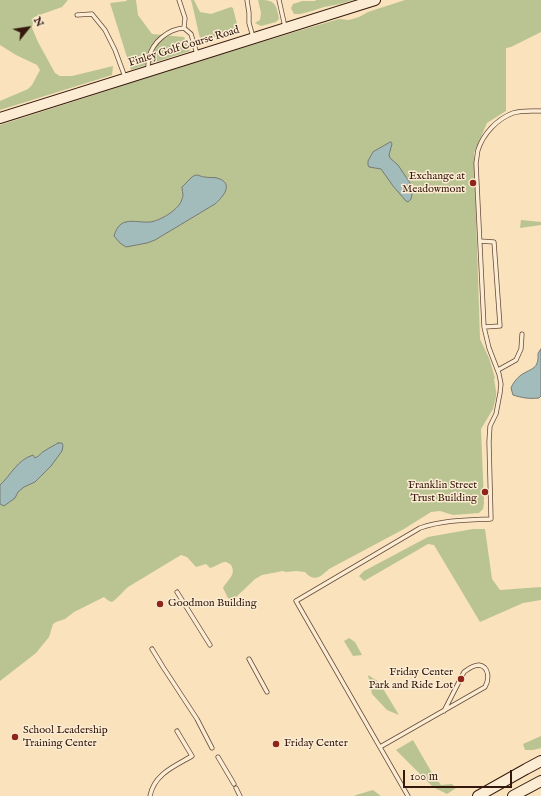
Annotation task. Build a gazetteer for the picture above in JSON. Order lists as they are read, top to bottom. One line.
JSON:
{"streets":{"street":["Finley Golf Course Road"]},"places":["Exchange at Meadowmont","Franklin Street Trust Building","Goodmon Building","Friday Center Park and Ride Lot","School Leadership Training Center","Friday Center"],"scale_bar":"100 m","north":"top right"}
